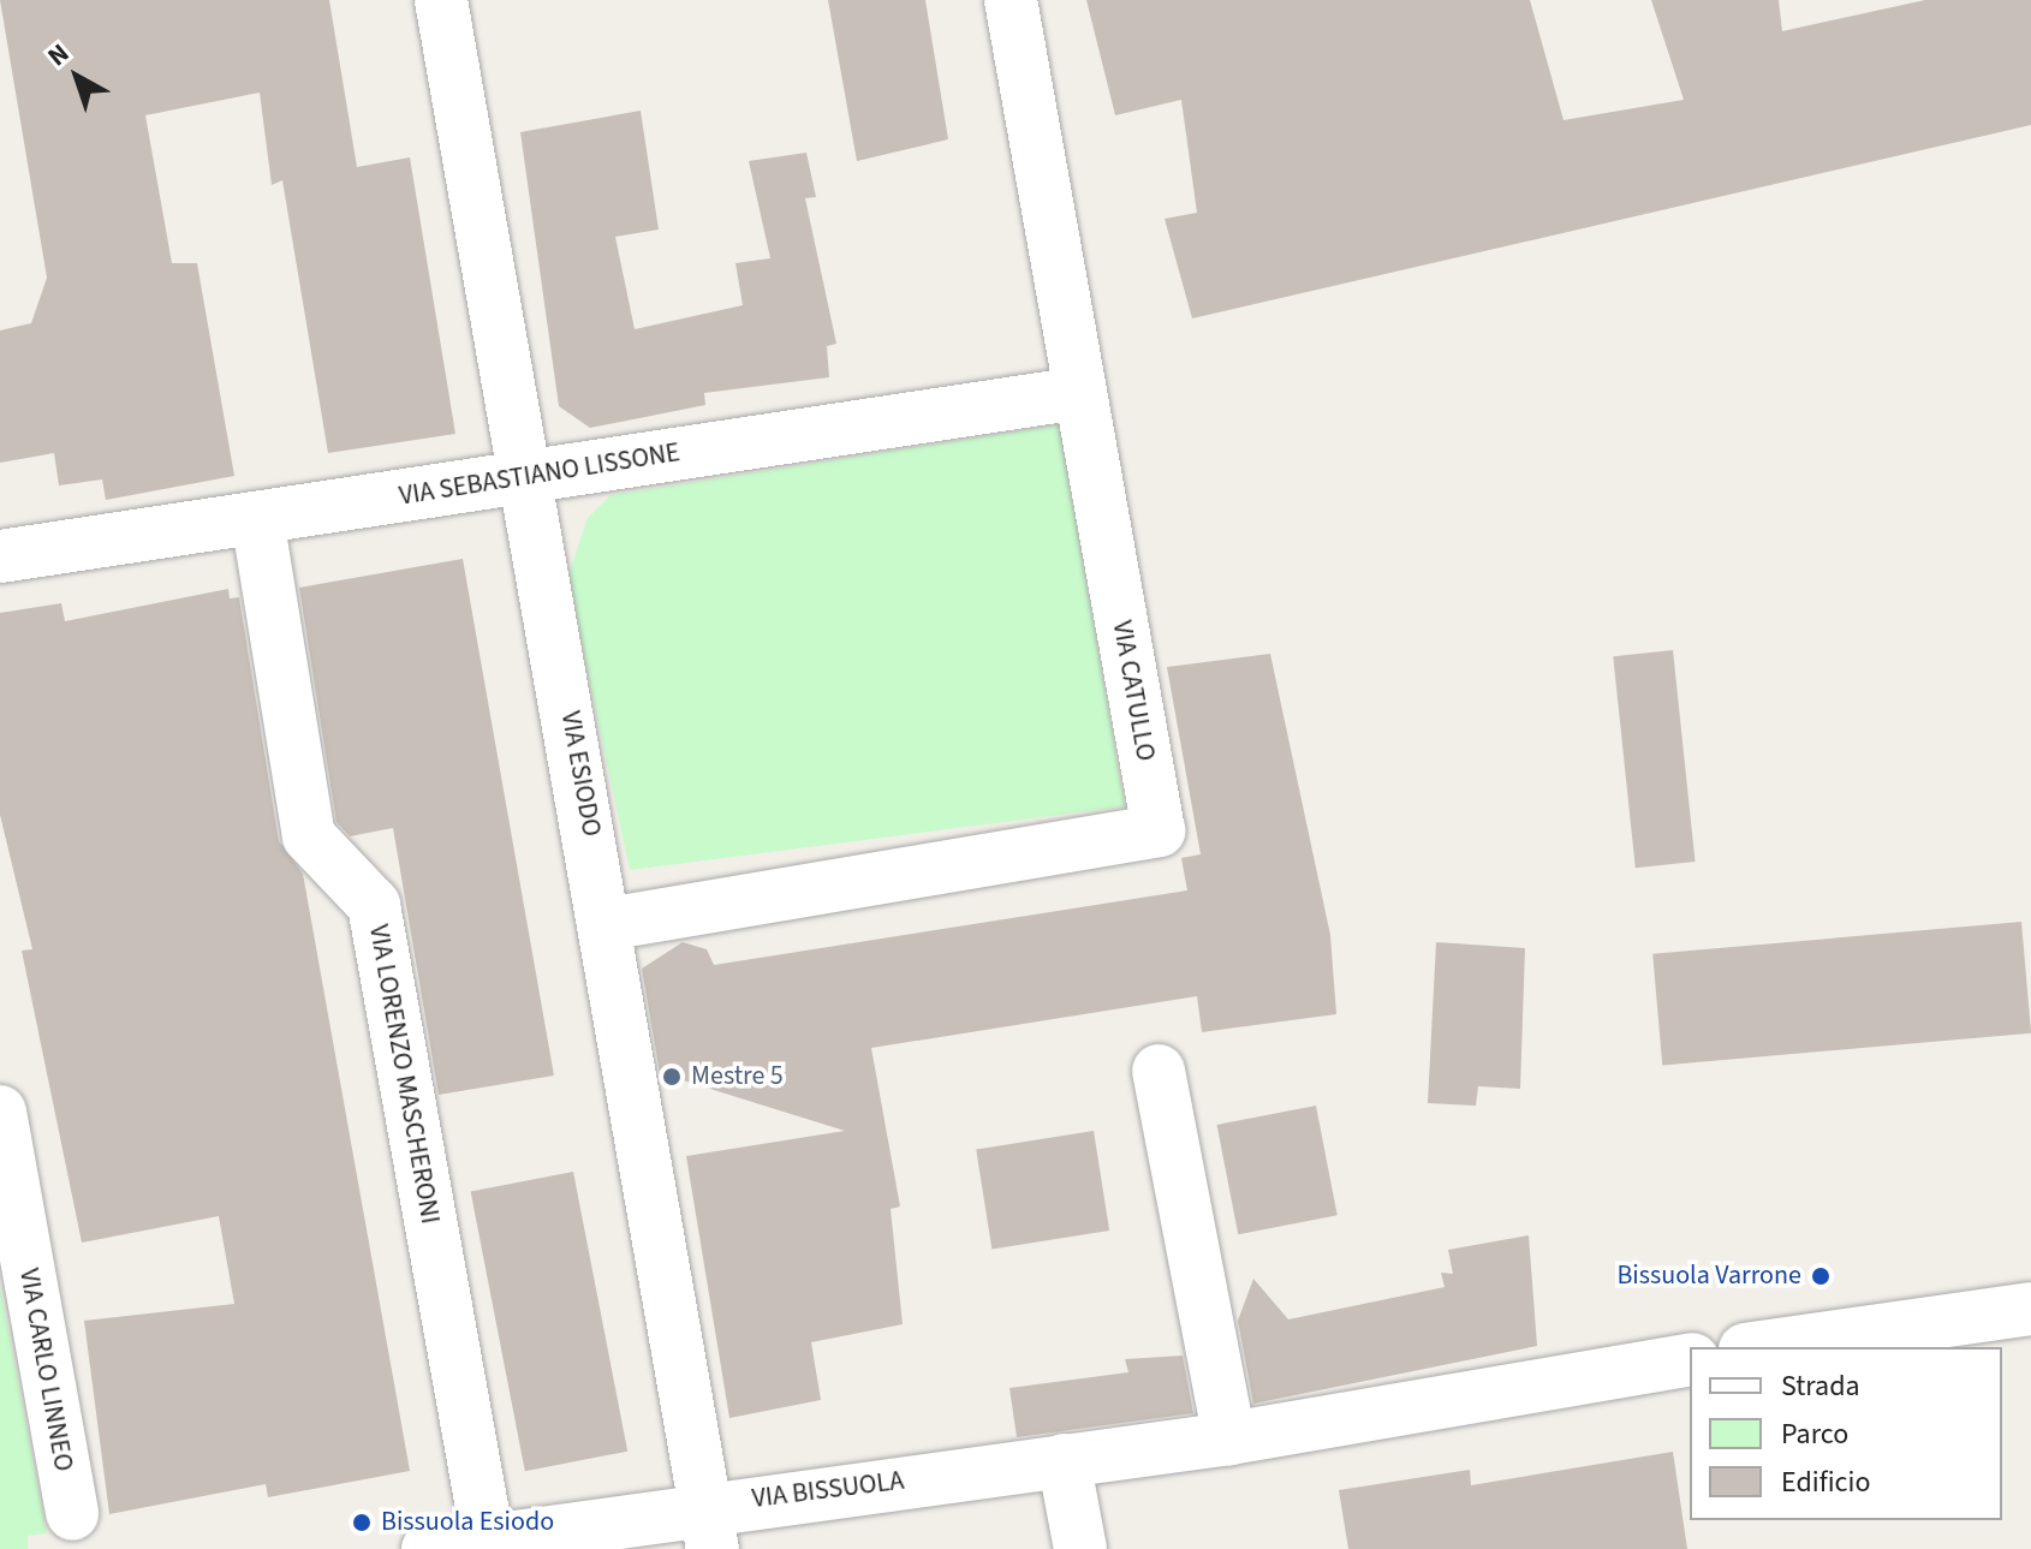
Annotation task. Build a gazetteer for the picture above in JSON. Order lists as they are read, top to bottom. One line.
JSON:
{"streets":{"street":["VIA SEBASTIANO LISSONE","VIA CATULLO","VIA ESIODO","VIA LORENZO MASCHERONI","VIA CARLO LINNEO","VIA BISSUOLA"]},"crossings":[["VIA SEBASTIANO LISSONE","VIA CATULLO"],["VIA SEBASTIANO LISSONE","VIA ESIODO"],["VIA SEBASTIANO LISSONE","VIA LORENZO MASCHERONI"],["VIA CATULLO","VIA ESIODO"],["VIA ESIODO","VIA BISSUOLA"],["VIA LORENZO MASCHERONI","VIA BISSUOLA"]],"places":["Mestre 5","Bissuola Varrone","Bissuola Esiodo"],"legend":["Strada","Parco","Edificio"],"north":"top left"}
